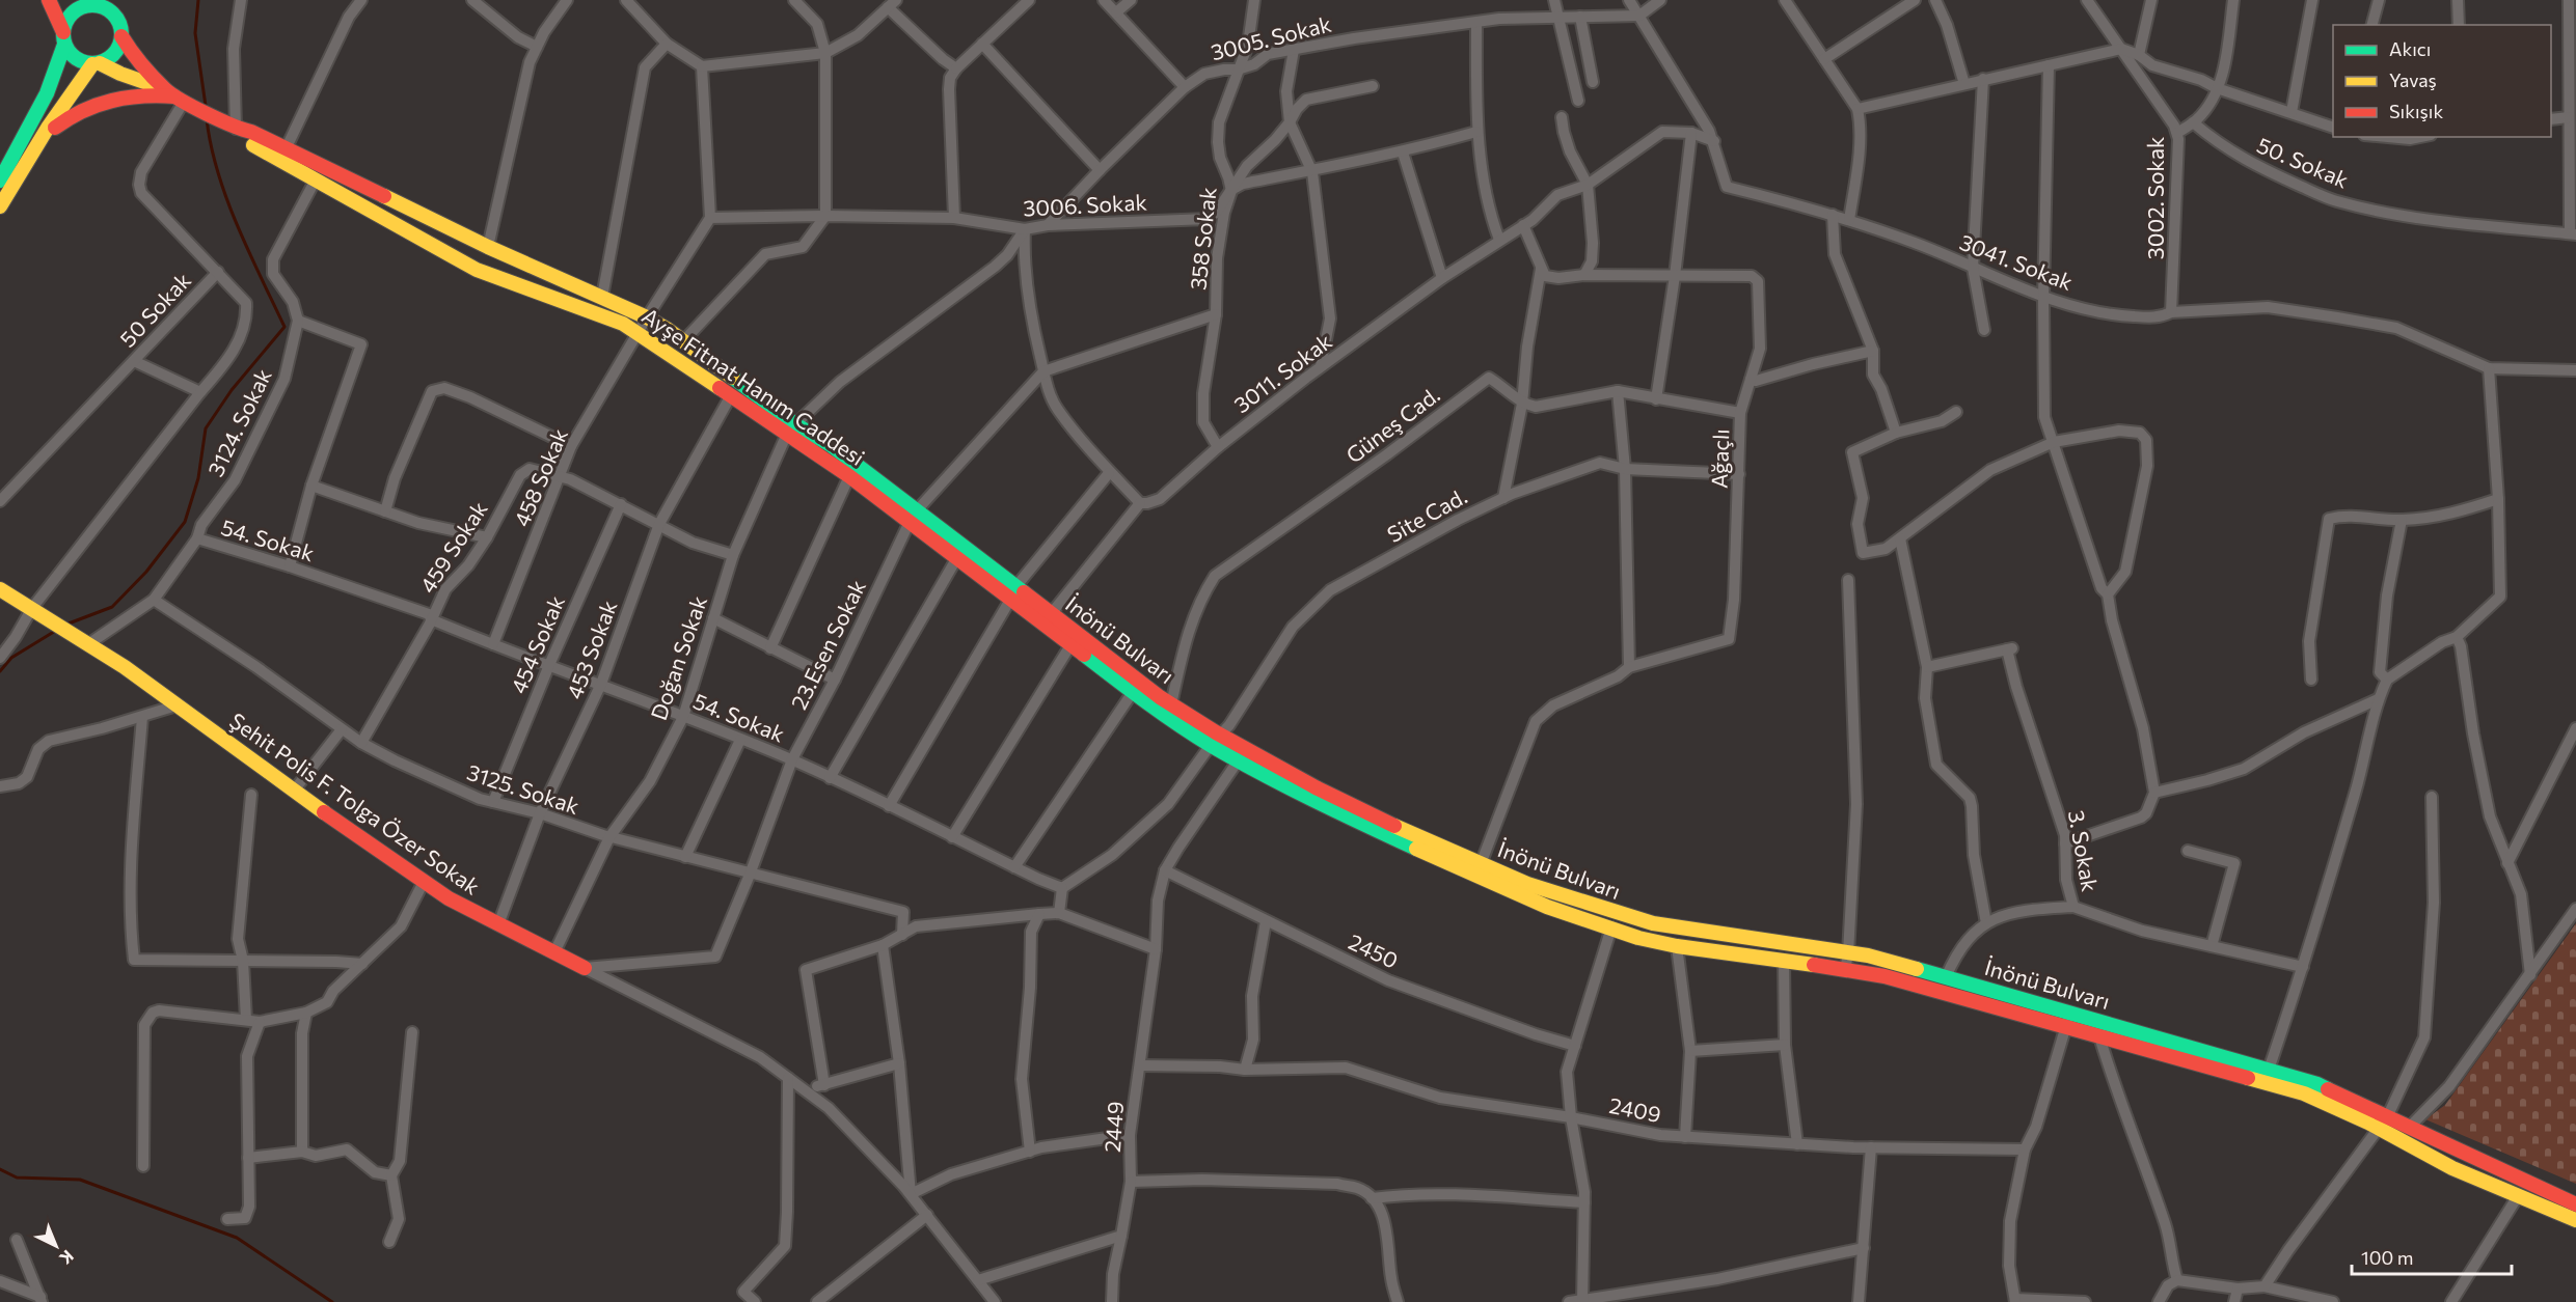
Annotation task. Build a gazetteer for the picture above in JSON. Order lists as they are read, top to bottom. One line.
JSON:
{"streets":{"main road":["Ayşe Fitnat Hanım Caddesi","İnönü Bulvarı","Şehit Polis F. Tolga Özer Sokak"],"street":["3005. Sokak","50. Sokak","3002. Sokak","3006. Sokak","358 Sokak","3041. Sokak","50 Sokak","3011. Sokak","3124. Sokak","Güneş Cad.","Ağaçlı","458 Sokak","Site Cad.","54. Sokak","459 Sokak","454 Sokak","23.Esen Sokak","453 Sokak","Doğan Sokak","3125. Sokak","3. Sokak","2450","2409","2449"]},"crossings":[["3005. Sokak","3006. Sokak"],["3005. Sokak","358 Sokak"],["3005. Sokak","3041. Sokak"],["3002. Sokak","3041. Sokak"],["3006. Sokak","358 Sokak"],["358 Sokak","3011. Sokak"],["3041. Sokak","3011. Sokak"],["50 Sokak","Ayşe Fitnat Hanım Caddesi"],["Ayşe Fitnat Hanım Caddesi","458 Sokak"],["Ayşe Fitnat Hanım Caddesi","Site Cad."],["Ayşe Fitnat Hanım Caddesi","İnönü Bulvarı"],["Ayşe Fitnat Hanım Caddesi","23.Esen Sokak"],["Ayşe Fitnat Hanım Caddesi","453 Sokak"],["Ayşe Fitnat Hanım Caddesi","Doğan Sokak"],["3124. Sokak","54. Sokak"],["3124. Sokak","3125. Sokak"],["3124. Sokak","Şehit Polis F. Tolga Özer Sokak"],["Güneş Cad.","İnönü Bulvarı"],["Ağaçlı","Site Cad."],["458 Sokak","54. Sokak"],["458 Sokak","459 Sokak"],["458 Sokak","İnönü Bulvarı"],["Site Cad.","İnönü Bulvarı"],["54. Sokak","459 Sokak"],["54. Sokak","454 Sokak"],["54. Sokak","23.Esen Sokak"],["54. Sokak","453 Sokak"],["54. Sokak","Doğan Sokak"],["459 Sokak","454 Sokak"],["459 Sokak","453 Sokak"],["459 Sokak","Doğan Sokak"],["459 Sokak","3125. Sokak"],["İnönü Bulvarı","23.Esen Sokak"],["İnönü Bulvarı","Doğan Sokak"],["İnönü Bulvarı","3. Sokak"],["İnönü Bulvarı","2449"],["454 Sokak","3125. Sokak"],["23.Esen Sokak","3125. Sokak"],["23.Esen Sokak","Şehit Polis F. Tolga Özer Sokak"],["453 Sokak","3125. Sokak"],["453 Sokak","Şehit Polis F. Tolga Özer Sokak"],["Doğan Sokak","3125. Sokak"],["Doğan Sokak","Şehit Polis F. Tolga Özer Sokak"],["2450","2449"],["2409","2449"]],"legend":["Akıcı","Yavaş","Sıkışık"],"scale_bar":"100 m","north":"bottom right"}
